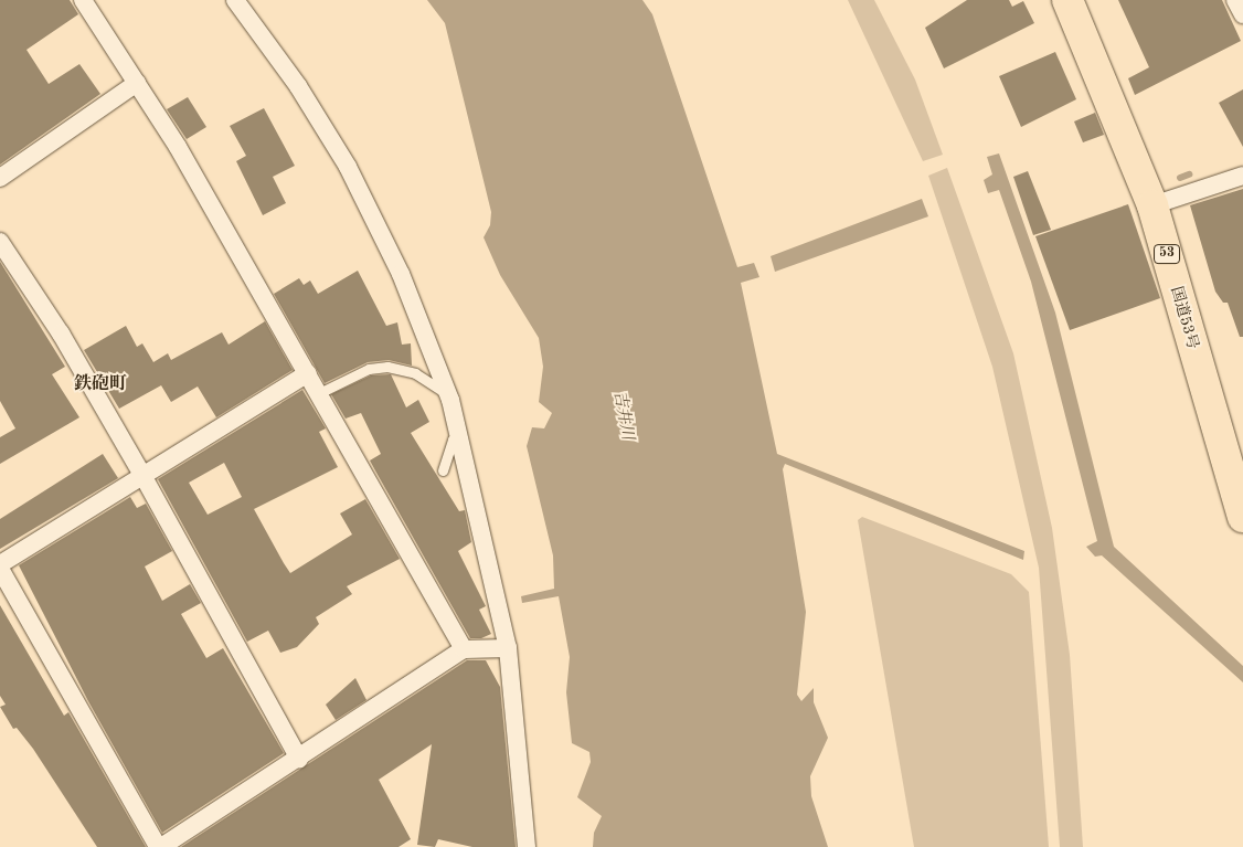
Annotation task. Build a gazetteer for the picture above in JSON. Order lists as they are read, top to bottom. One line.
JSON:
{"streets":{"highway":["53","国道53号"]},"districts":["鉄砲町"],"water":["吉井川"]}
